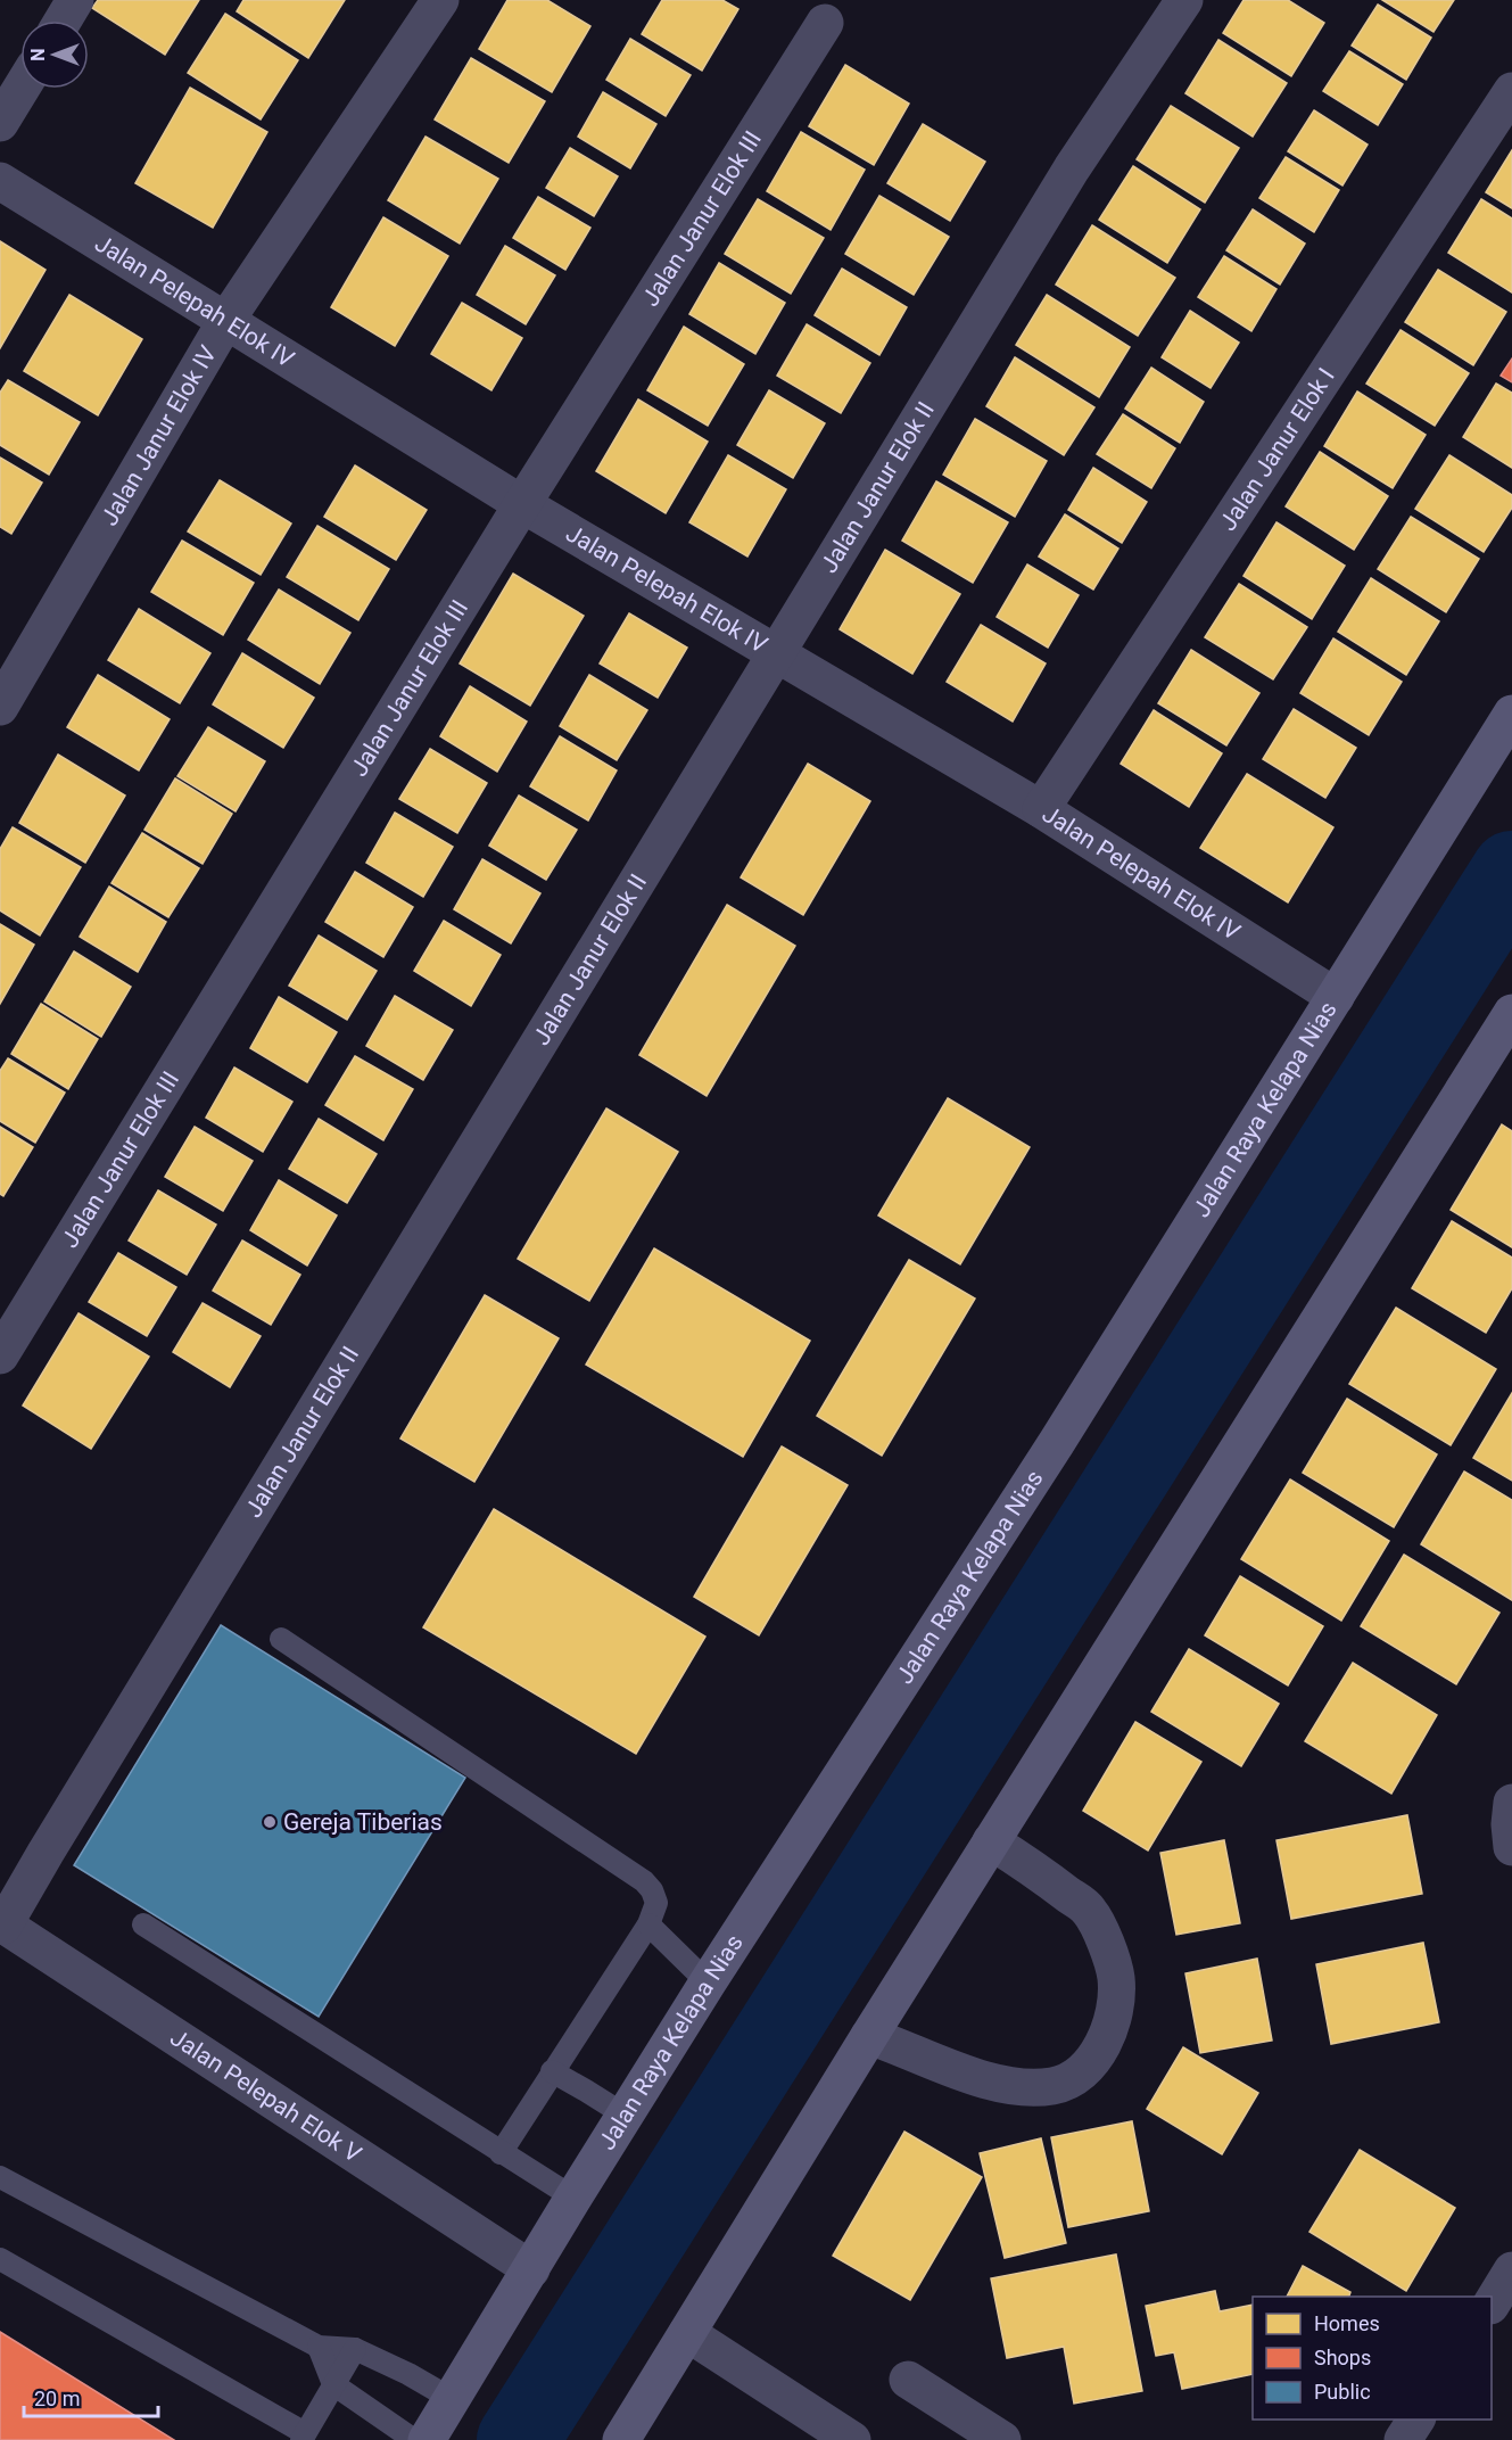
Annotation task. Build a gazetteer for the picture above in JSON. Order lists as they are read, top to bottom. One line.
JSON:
{"streets":{"main road":["Jalan Raya Kelapa Nias"],"street":["Jalan Janur Elok III","Jalan Pelepah Elok IV","Jalan Janur Elok IV","Jalan Janur Elok I","Jalan Janur Elok II","Jalan Pelepah Elok V"]},"crossings":[["Jalan Janur Elok III","Jalan Pelepah Elok IV"],["Jalan Pelepah Elok IV","Jalan Janur Elok IV"],["Jalan Pelepah Elok IV","Jalan Janur Elok I"],["Jalan Pelepah Elok IV","Jalan Janur Elok II"],["Jalan Pelepah Elok IV","Jalan Raya Kelapa Nias"],["Jalan Janur Elok II","Jalan Pelepah Elok V"],["Jalan Raya Kelapa Nias","Jalan Pelepah Elok V"]],"places":["Gereja Tiberias"],"legend":["Homes","Shops","Public"],"scale_bar":"20 m","north":"left"}
